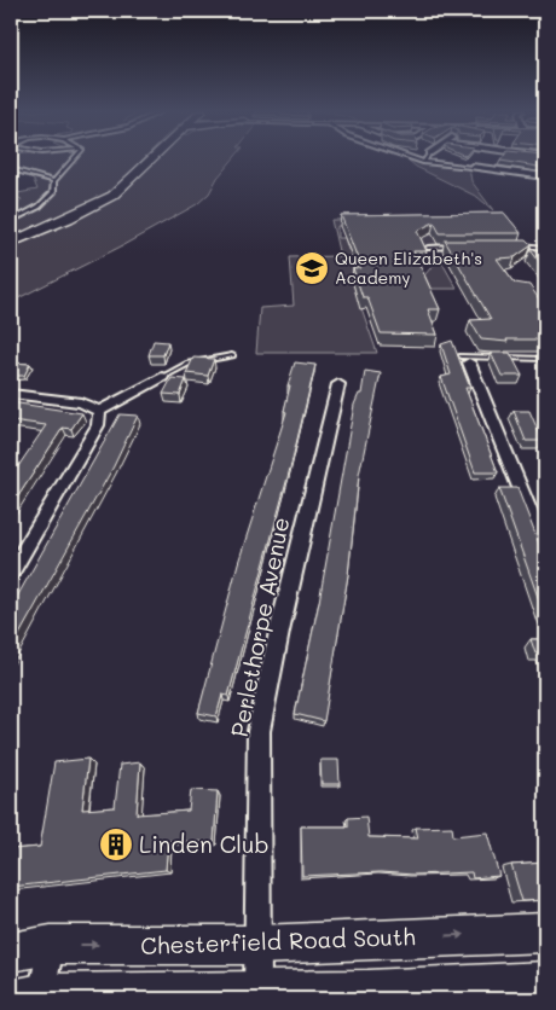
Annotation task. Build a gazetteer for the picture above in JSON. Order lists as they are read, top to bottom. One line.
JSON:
{"streets":{"main road":["Chesterfield Road South"],"street":["Perlethorpe Avenue"]},"crossings":[["Perlethorpe Avenue","Chesterfield Road South"]],"places":{"school or university":["Queen Elizabeth's Academy"],"building":["Linden Club"]}}
